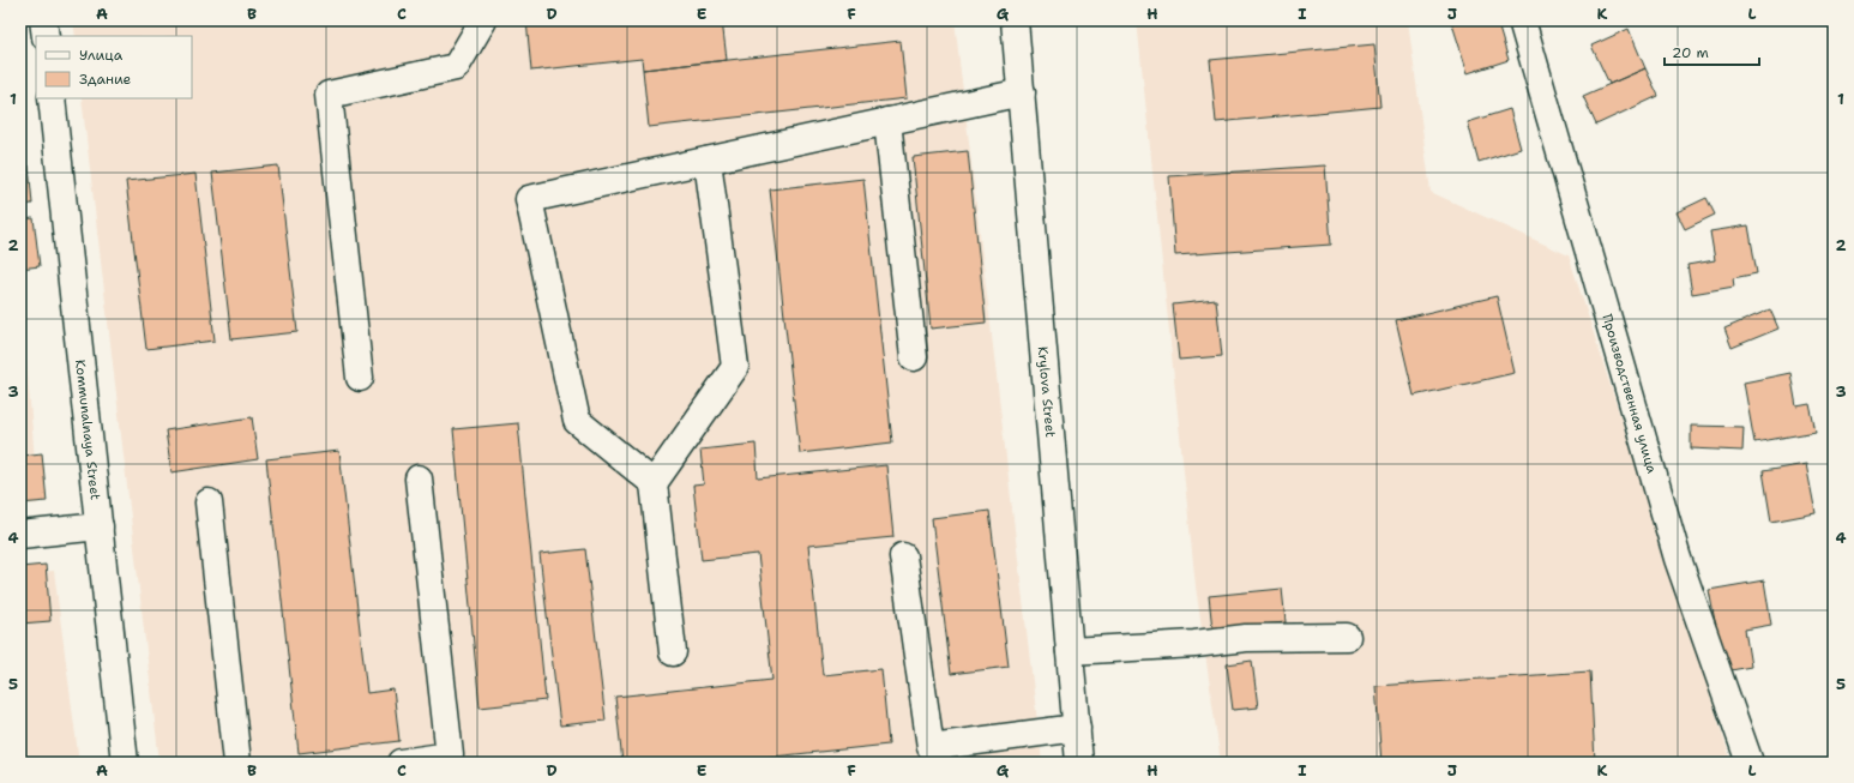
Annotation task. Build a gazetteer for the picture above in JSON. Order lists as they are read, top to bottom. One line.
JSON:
{"streets":{"street":["Krylova Street","Производственная улица","Kommunalnaya Street"]},"legend":["Улица","Здание"],"scale_bar":"20 m","grid":{"columns":["A","B","C","D","E","F","G","H","I","J","K","L"],"rows":["1","2","3","4","5"]}}
